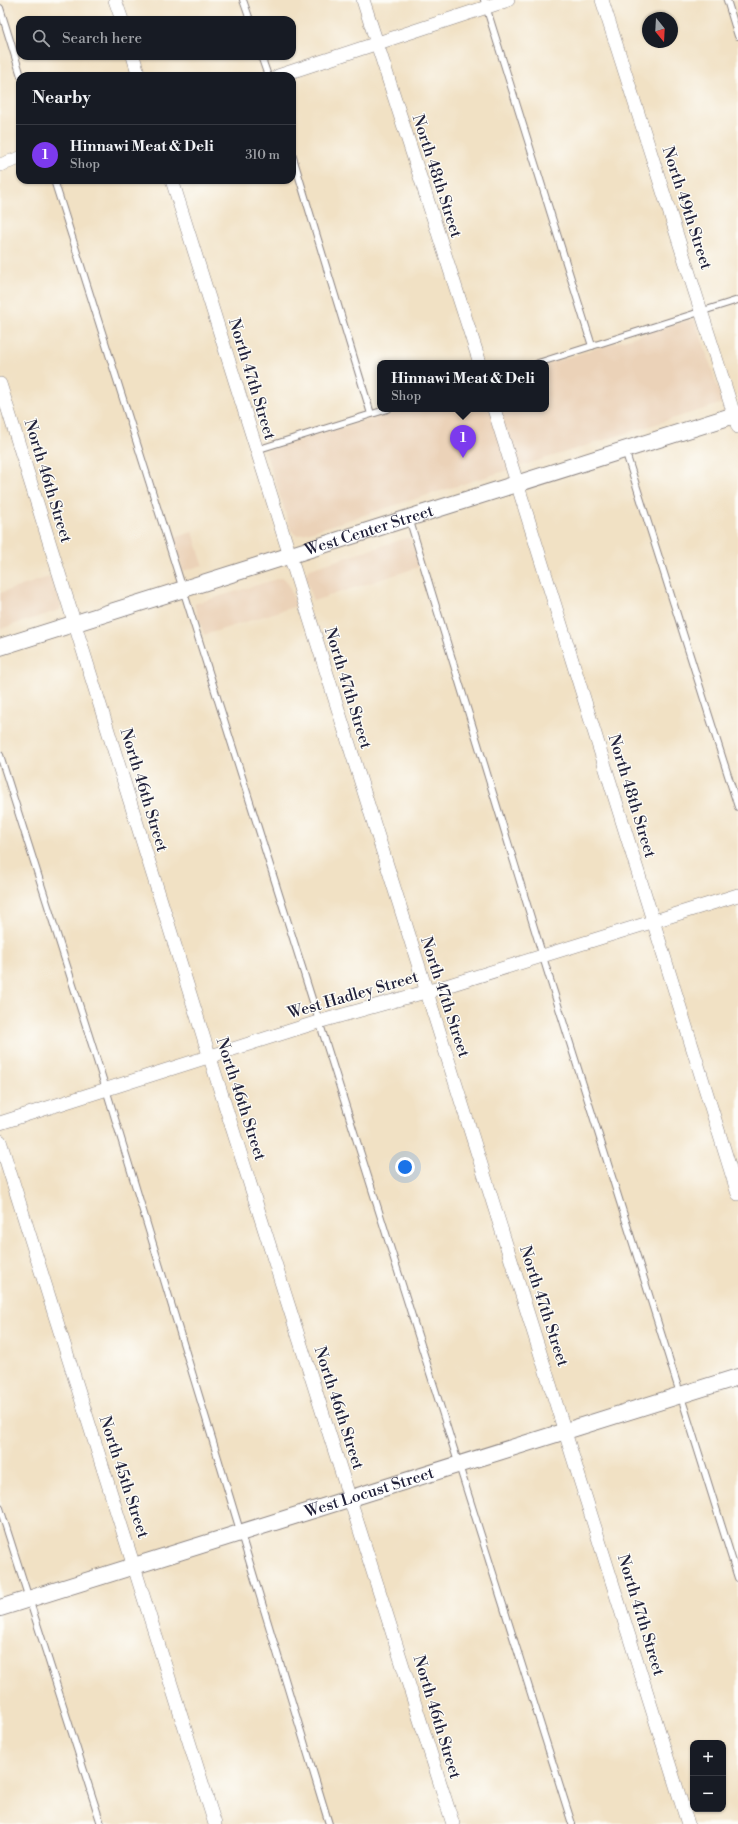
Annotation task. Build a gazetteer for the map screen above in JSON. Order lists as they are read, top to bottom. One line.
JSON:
{"streets":{"street":["North 48th Street","North 49th Street","North 47th Street","North 46th Street","West Center Street","West Hadley Street","North 45th Street","West Locust Street"]},"crossings":[["North 48th Street","West Center Street"],["North 48th Street","West Hadley Street"],["North 49th Street","West Center Street"],["North 47th Street","West Center Street"],["North 47th Street","West Hadley Street"],["North 47th Street","West Locust Street"],["North 46th Street","West Center Street"],["North 46th Street","West Hadley Street"],["North 46th Street","West Locust Street"],["North 45th Street","West Locust Street"]],"north":"bottom","page":{"search":"Search here","heading":"Nearby","list":[{"mark":"1","name":"Hinnawi Meat & Deli","note":"Shop","value":"310 m"}],"popup":["Hinnawi Meat & Deli","Shop"],"pins":"1","map_buttons":["+","−"]}}
